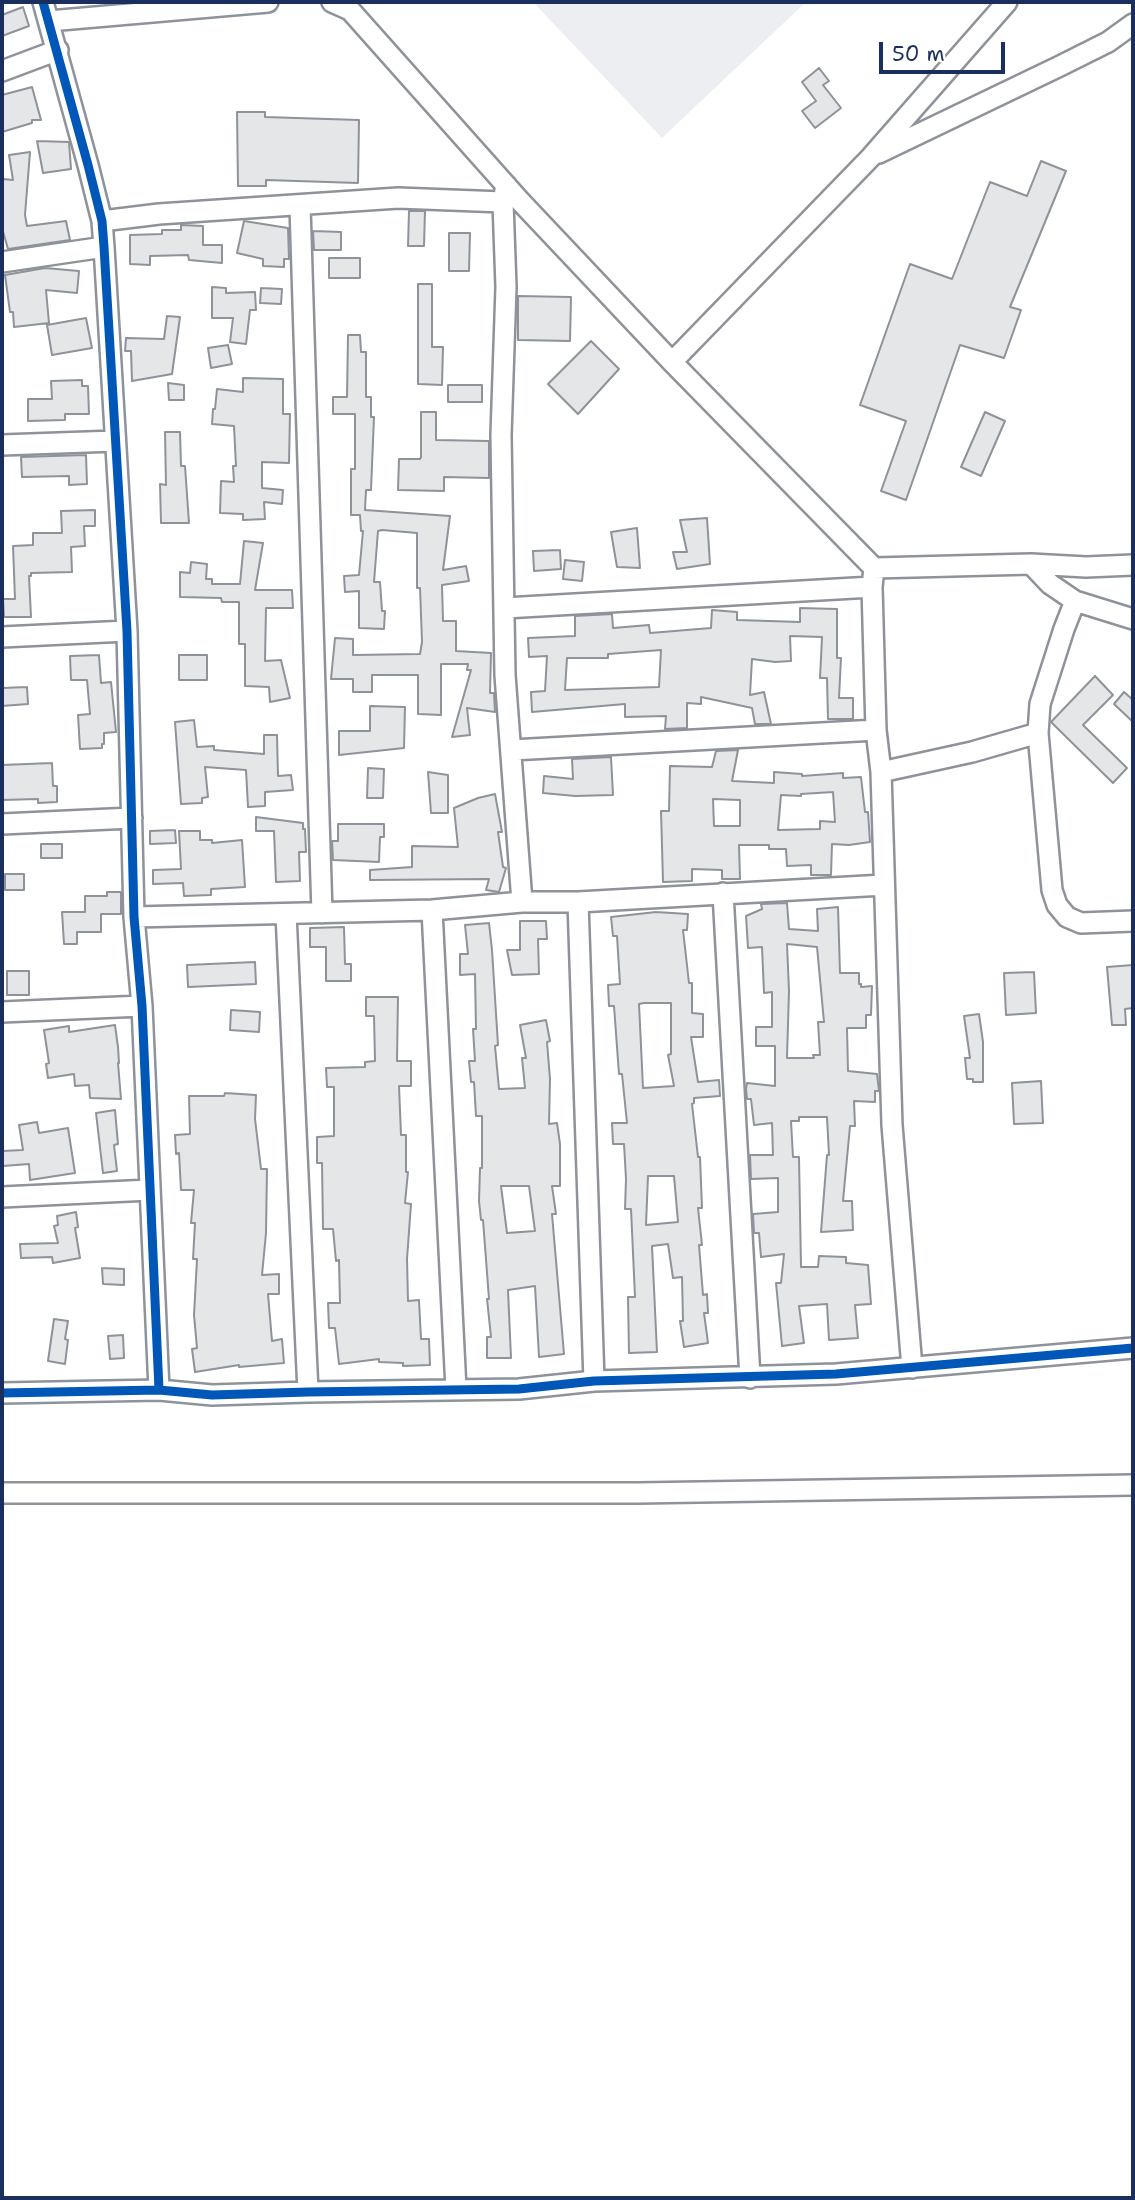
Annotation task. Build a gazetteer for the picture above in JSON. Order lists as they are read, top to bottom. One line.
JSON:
{"scale_bar":"50 m"}
